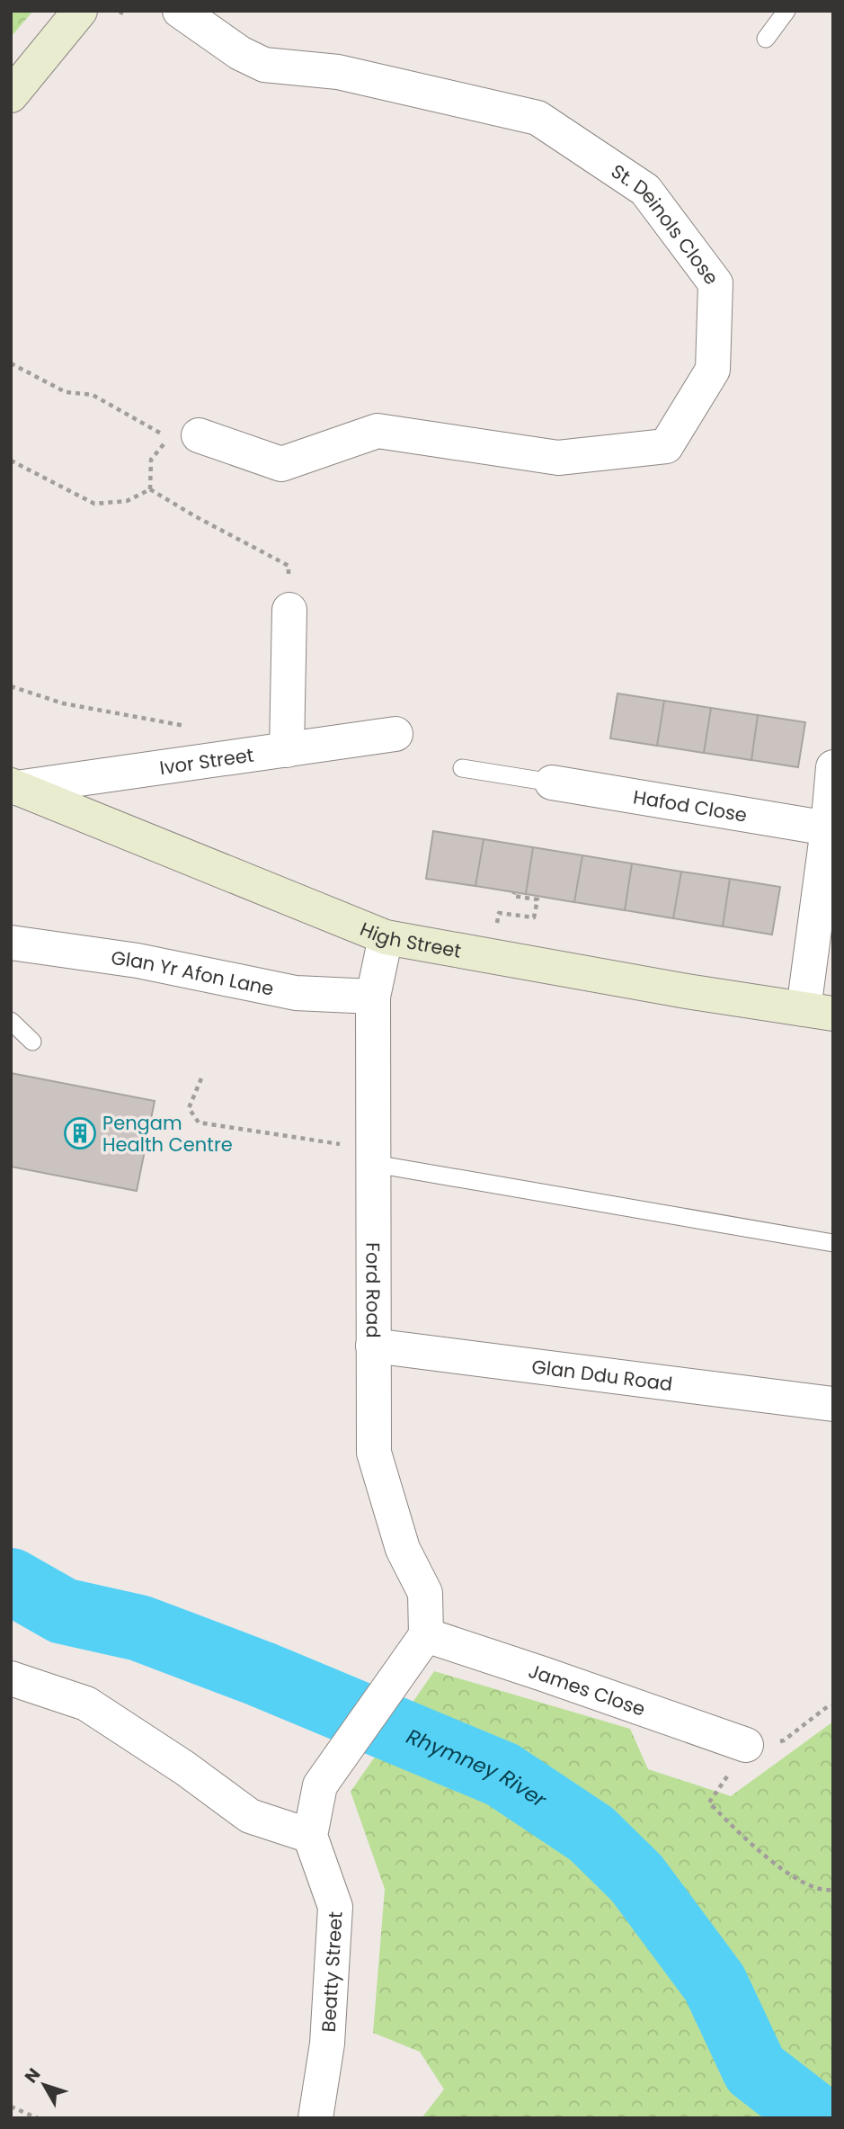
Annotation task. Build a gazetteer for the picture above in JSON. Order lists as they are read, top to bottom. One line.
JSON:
{"streets":{"main road":["High Street"],"street":["St. Deinols Close","Ivor Street","Hafod Close","Glan Yr Afon Lane","Ford Road","Glan Ddu Road","James Close","Beatty Street"]},"crossings":[["Ivor Street","High Street"],["High Street","Ford Road"],["Glan Yr Afon Lane","Ford Road"],["Ford Road","Glan Ddu Road"],["Ford Road","James Close"]],"water":["Rhymney River"],"places":{"building":["Pengam Health Centre"]},"north":"top left"}
